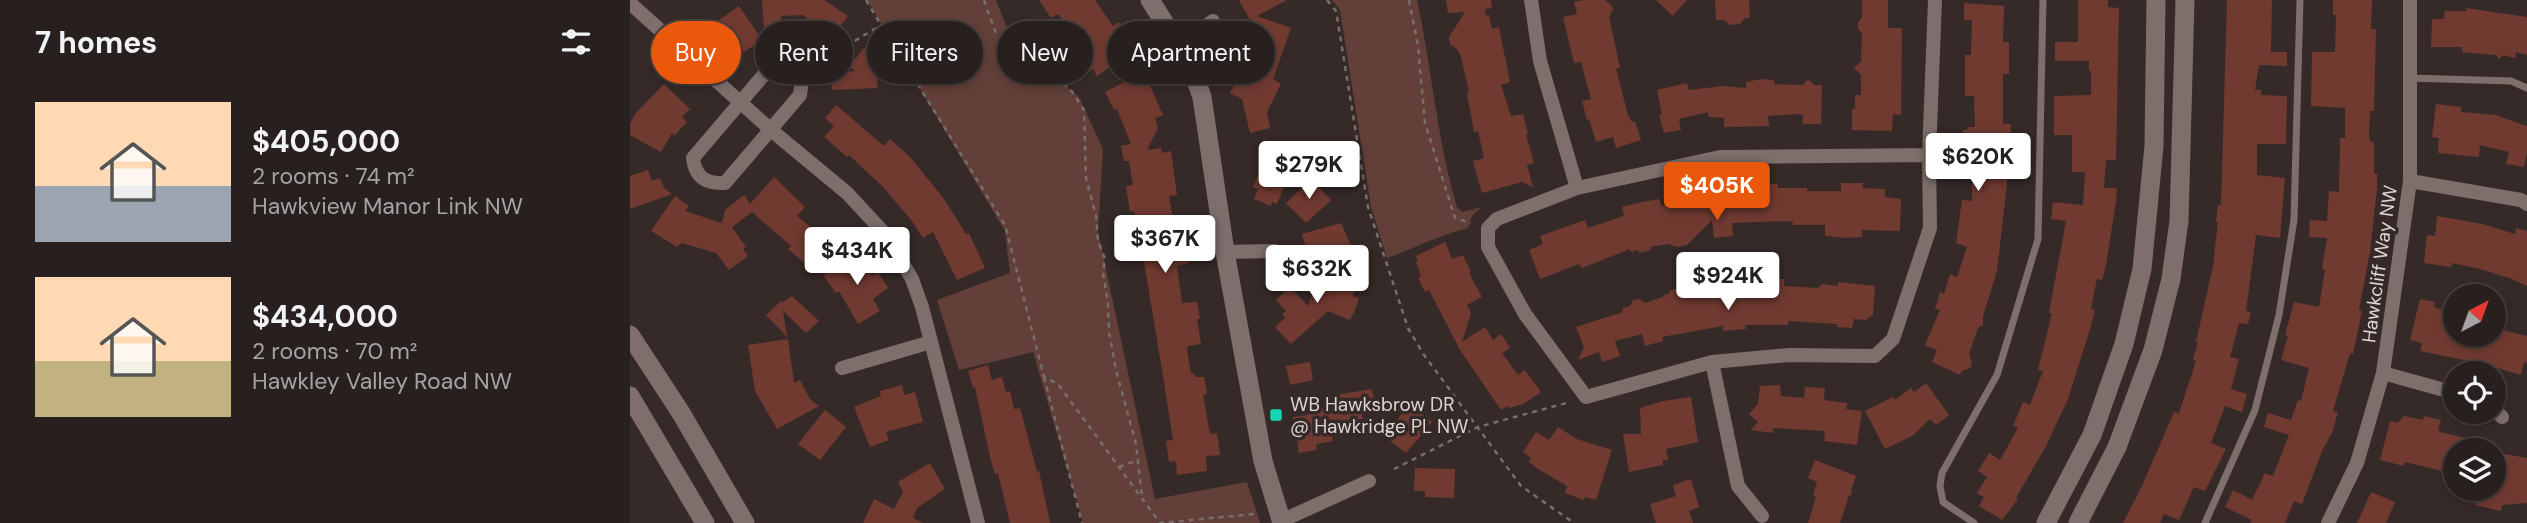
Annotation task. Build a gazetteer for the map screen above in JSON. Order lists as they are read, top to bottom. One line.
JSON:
{"streets":{"street":["Hawkcliff Way NW"]},"places":{"transit":["WB Hawksbrow DR @ Hawkridge PL NW"]},"north":"top right","page":{"heading":"7 homes","chip":["Buy","Rent","Filters","New","Apartment"],"list":[{"name":"$405,000","note":"2 rooms · 74 m² · Hawkview Manor Link NW"},{"name":"$434,000","note":"2 rooms · 70 m² · Hawkley Valley Road NW"}],"price":["$620K","$279K","$405K","$367K","$434K","$632K","$924K"]}}
